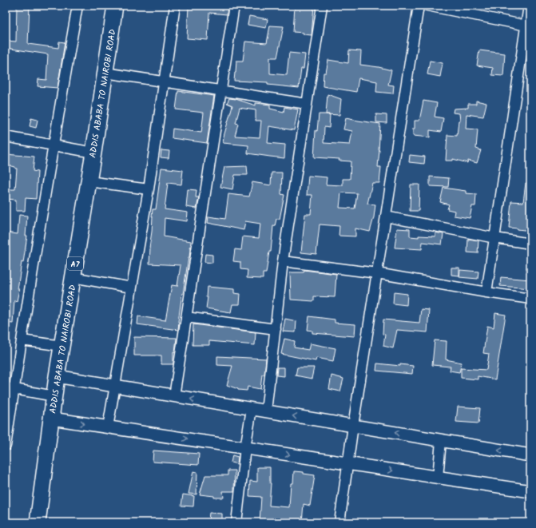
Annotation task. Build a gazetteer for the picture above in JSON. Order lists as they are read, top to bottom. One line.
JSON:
{"streets":{"highway":["ADDIS ABABA TO NAIROBI ROAD","A7"]}}
